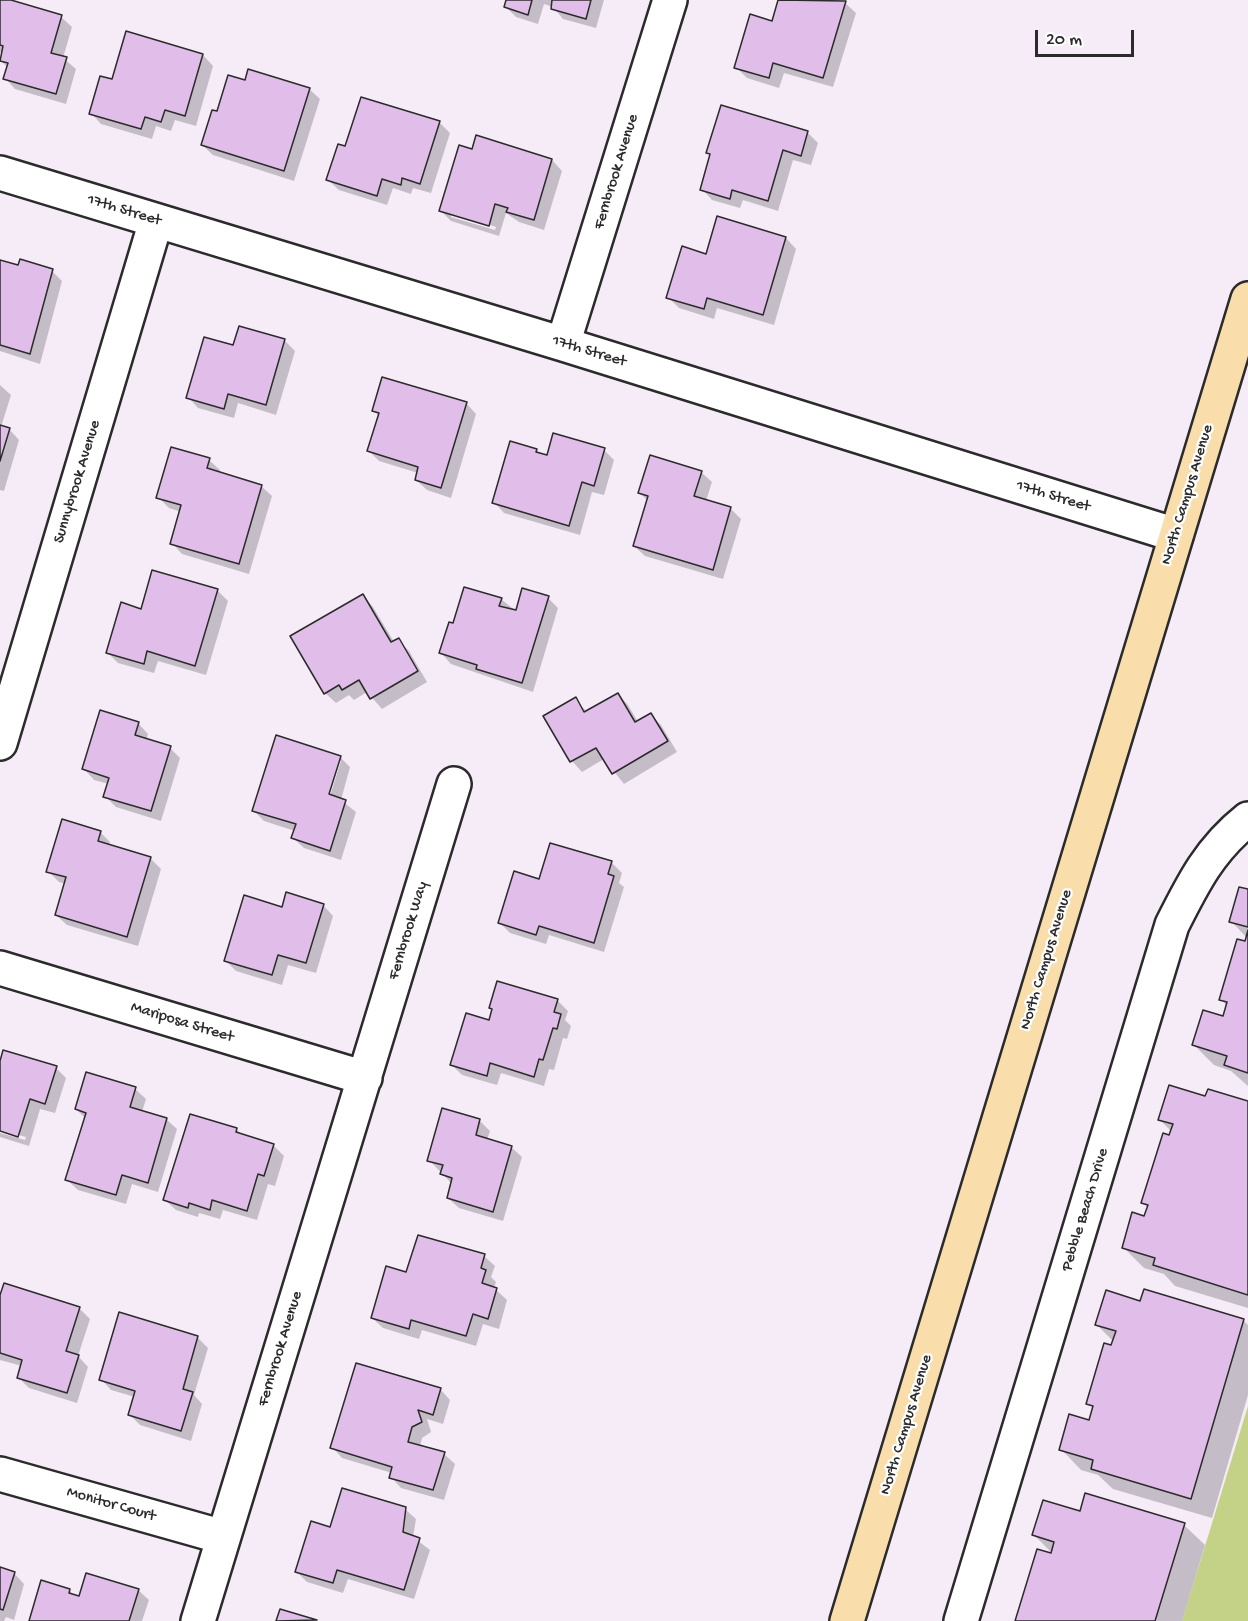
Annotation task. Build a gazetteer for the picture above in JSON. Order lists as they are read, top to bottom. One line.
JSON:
{"streets":{"main road":["North Campus Avenue"],"street":["Fernbrook Avenue","17th Street","Sunnybrook Avenue","Fernbrook Way","Mariposa Street","Pebble Beach Drive","Monitor Court"]},"crossings":[["Fernbrook Avenue","17th Street"],["Fernbrook Avenue","Fernbrook Way"],["Fernbrook Avenue","Mariposa Street"],["Fernbrook Avenue","Monitor Court"],["17th Street","Sunnybrook Avenue"],["17th Street","North Campus Avenue"],["Fernbrook Way","Mariposa Street"]],"scale_bar":"20 m"}
